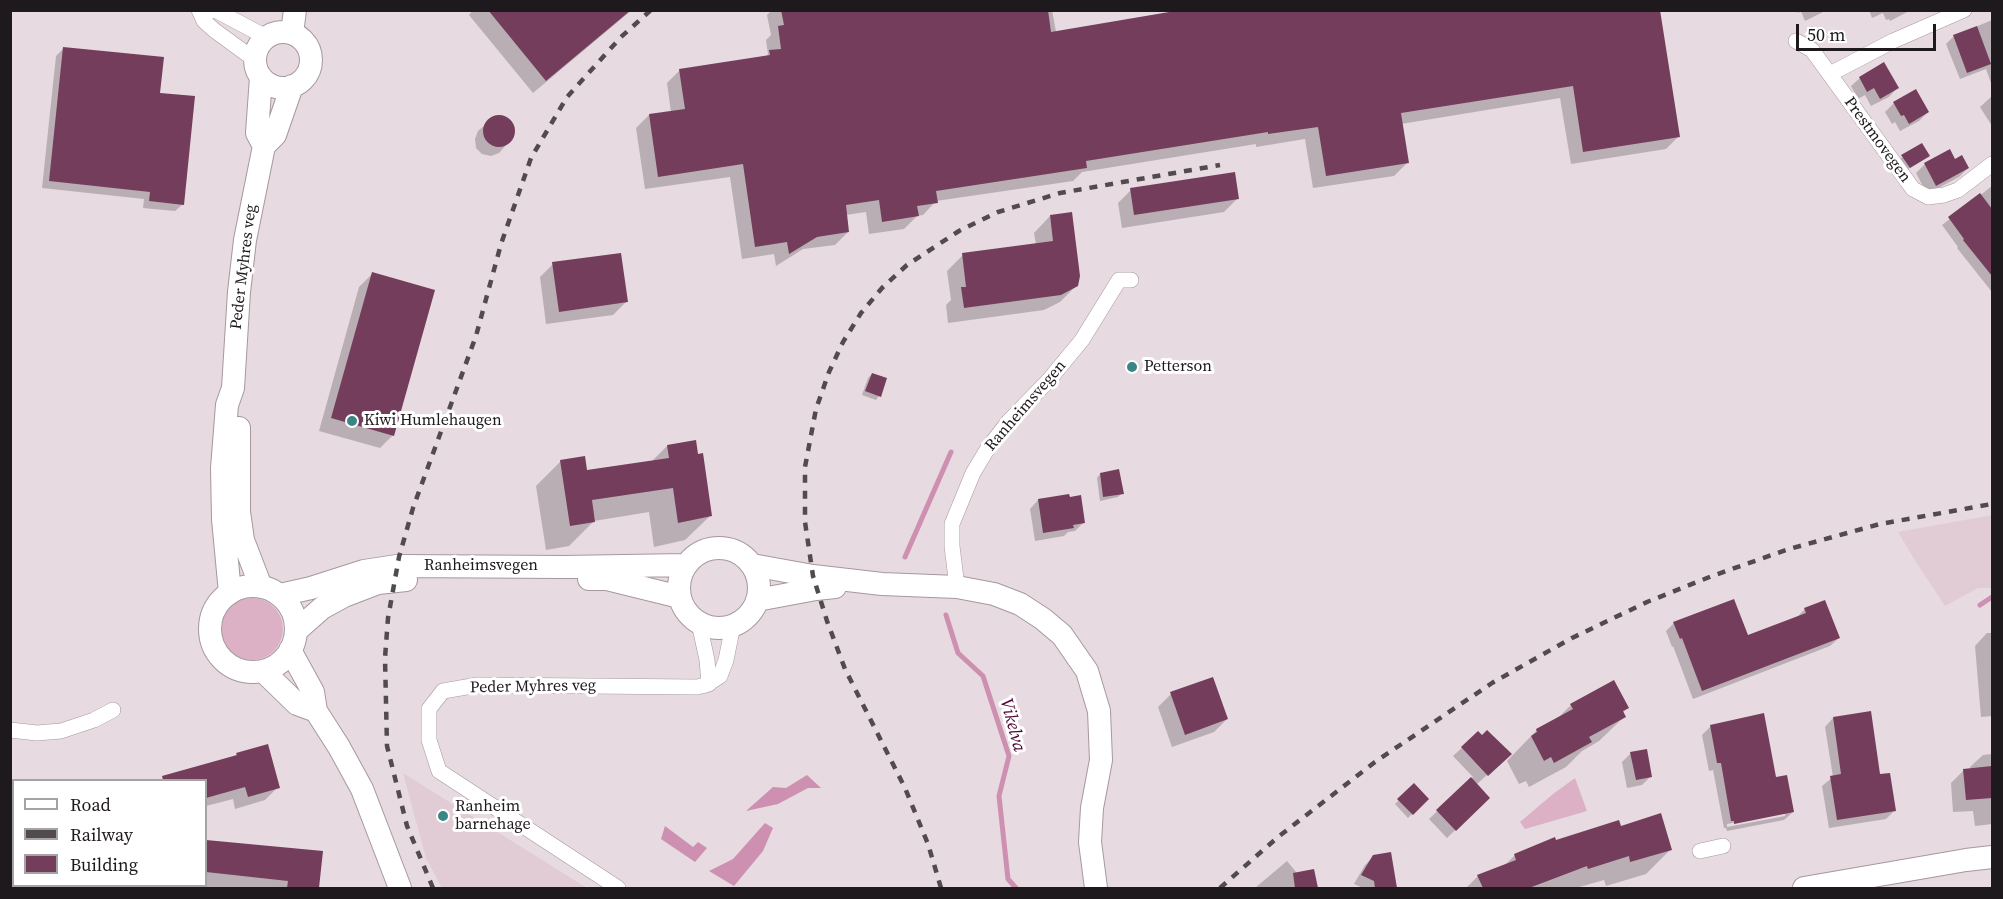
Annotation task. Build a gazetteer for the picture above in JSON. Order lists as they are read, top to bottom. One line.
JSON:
{"streets":{"street":["Prestmovegen","Peder Myhres veg","Ranheimsvegen"]},"crossings":[["Peder Myhres veg","Ranheimsvegen"]],"water":["Vikelva"],"places":["Petterson","Kiwi Humlehaugen","Ranheim barnehage"],"legend":["Road","Railway","Building"],"scale_bar":"50 m"}
